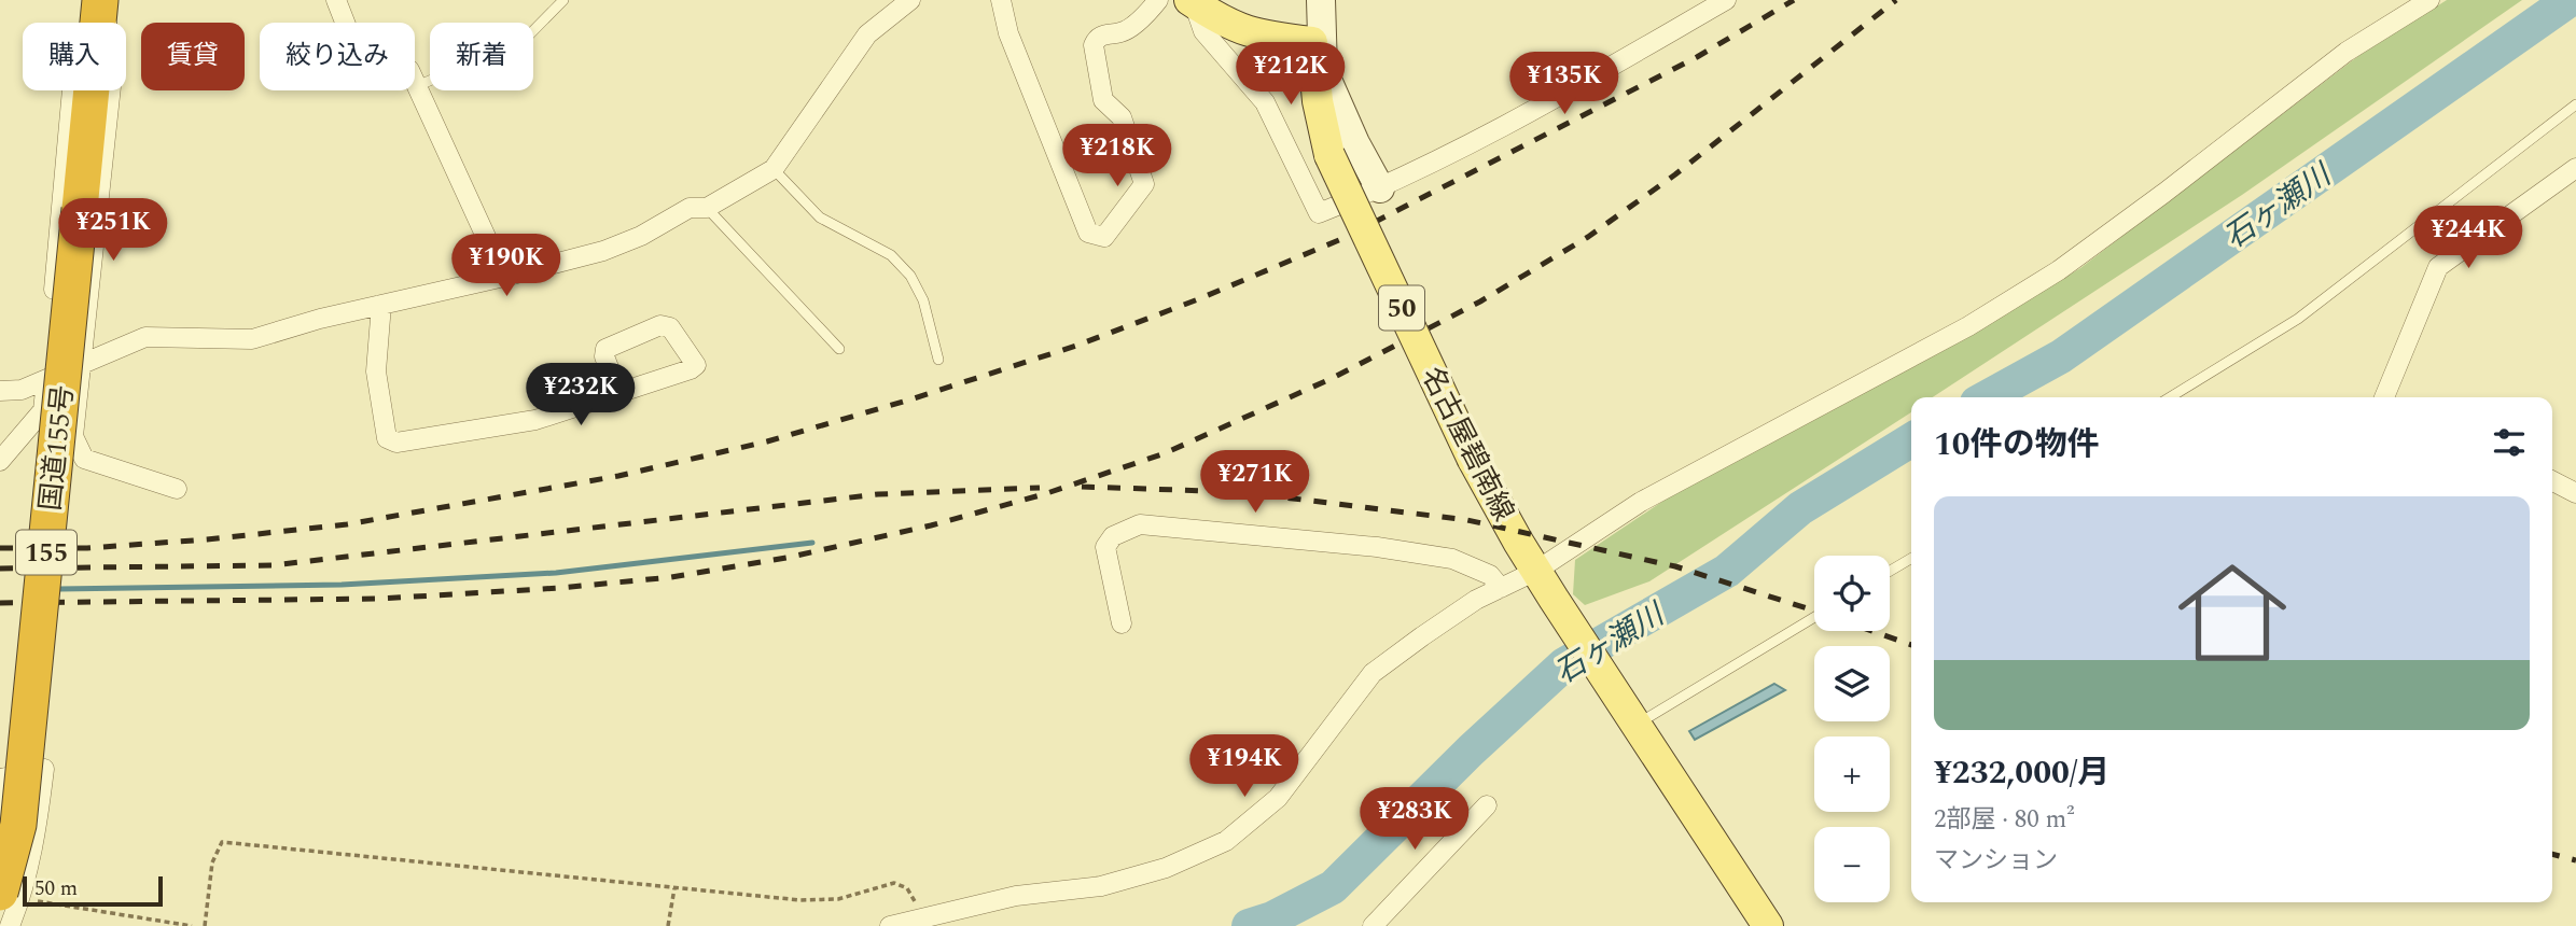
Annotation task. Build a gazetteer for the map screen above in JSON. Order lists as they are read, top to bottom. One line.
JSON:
{"streets":{"highway":["国道155号","155"],"main road":["50","名古屋碧南線"]},"water":["石ヶ瀬川"],"scale_bar":"50 m","page":{"chip":["購入","賃貸","絞り込み","新着"],"price":["¥212K","¥135K","¥218K","¥251K","¥244K","¥190K","¥232K","¥271K","¥194K","¥283K"],"heading":"10件の物件","list":[{"name":"¥232,000/月","note":"2部屋 · 80 m² · マンション"}],"map_buttons":["+","−"],"scale":"50 m"}}
